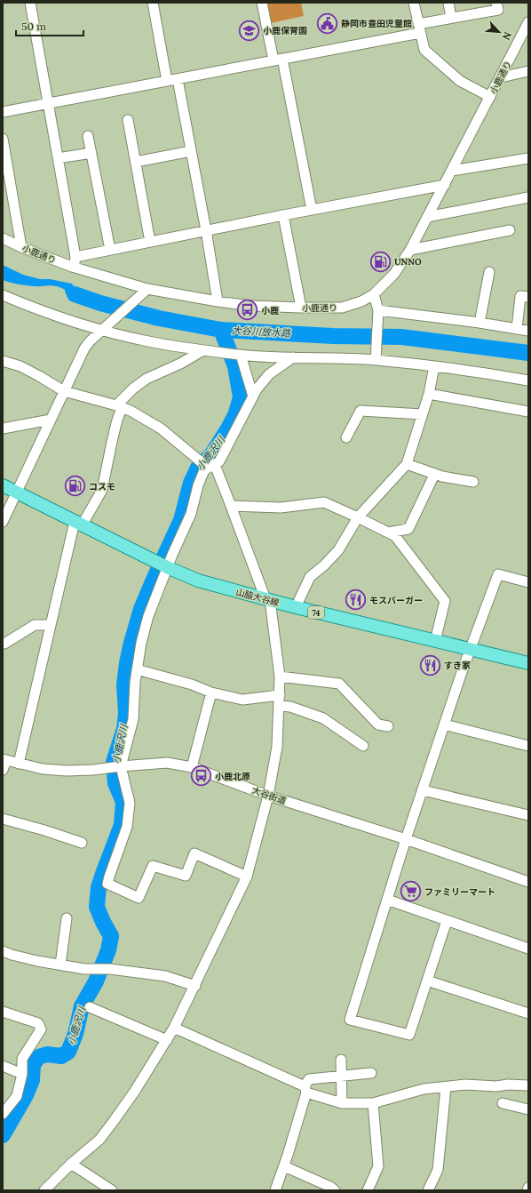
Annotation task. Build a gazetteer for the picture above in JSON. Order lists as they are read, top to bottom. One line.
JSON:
{"streets":{"main road":["山脇大谷線","74"],"street":["小鹿通り","大谷街道"]},"water":["大谷川放水路","小鹿沢川"],"places":{"public building":["静岡市豊田児童館"],"school or university":["小鹿保育園"],"fuel station":["UNNO","コスモ"],"bus stop":["小鹿","小鹿北原"],"restaurant":["モスバーガー","すき家"],"supermarket":["ファミリーマート"]},"scale_bar":"50 m","north":"bottom right"}
